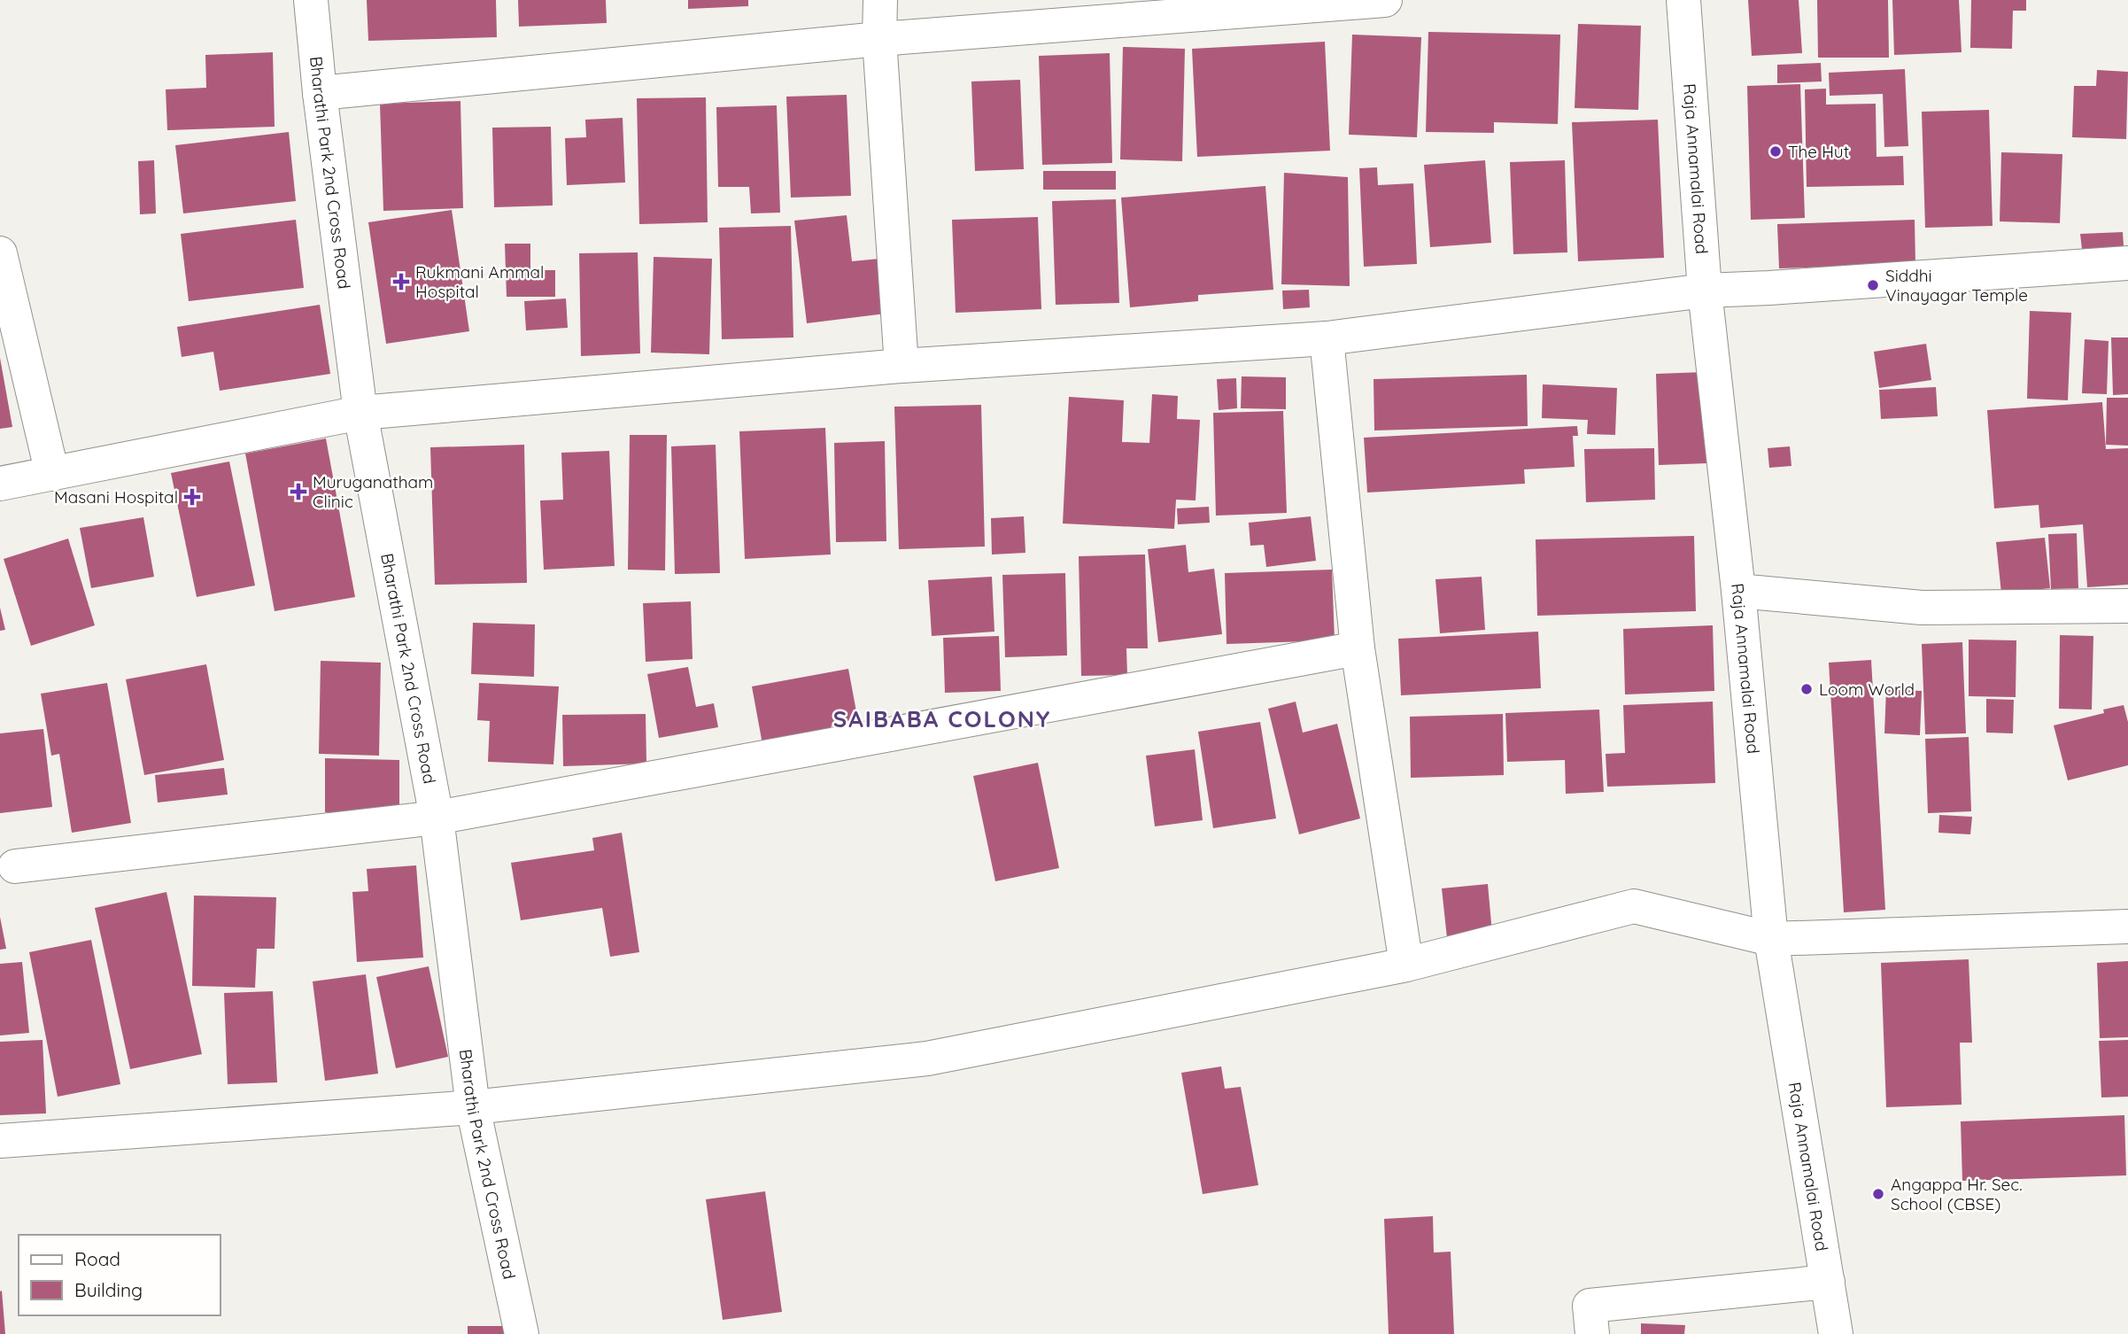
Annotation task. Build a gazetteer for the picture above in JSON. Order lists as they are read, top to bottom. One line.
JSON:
{"streets":{"street":["Raja Annamalai Road","Bharathi Park 2nd Cross Road"]},"districts":["SAIBABA COLONY"],"places":{"other":["The Hut","Siddhi Vinayagar Temple","Loom World","Angappa Hr. Sec. School (CBSE)"],"health":["Rukmani Ammal Hospital","Muruganatham Clinic","Masani Hospital"]},"legend":["Road","Building"]}
